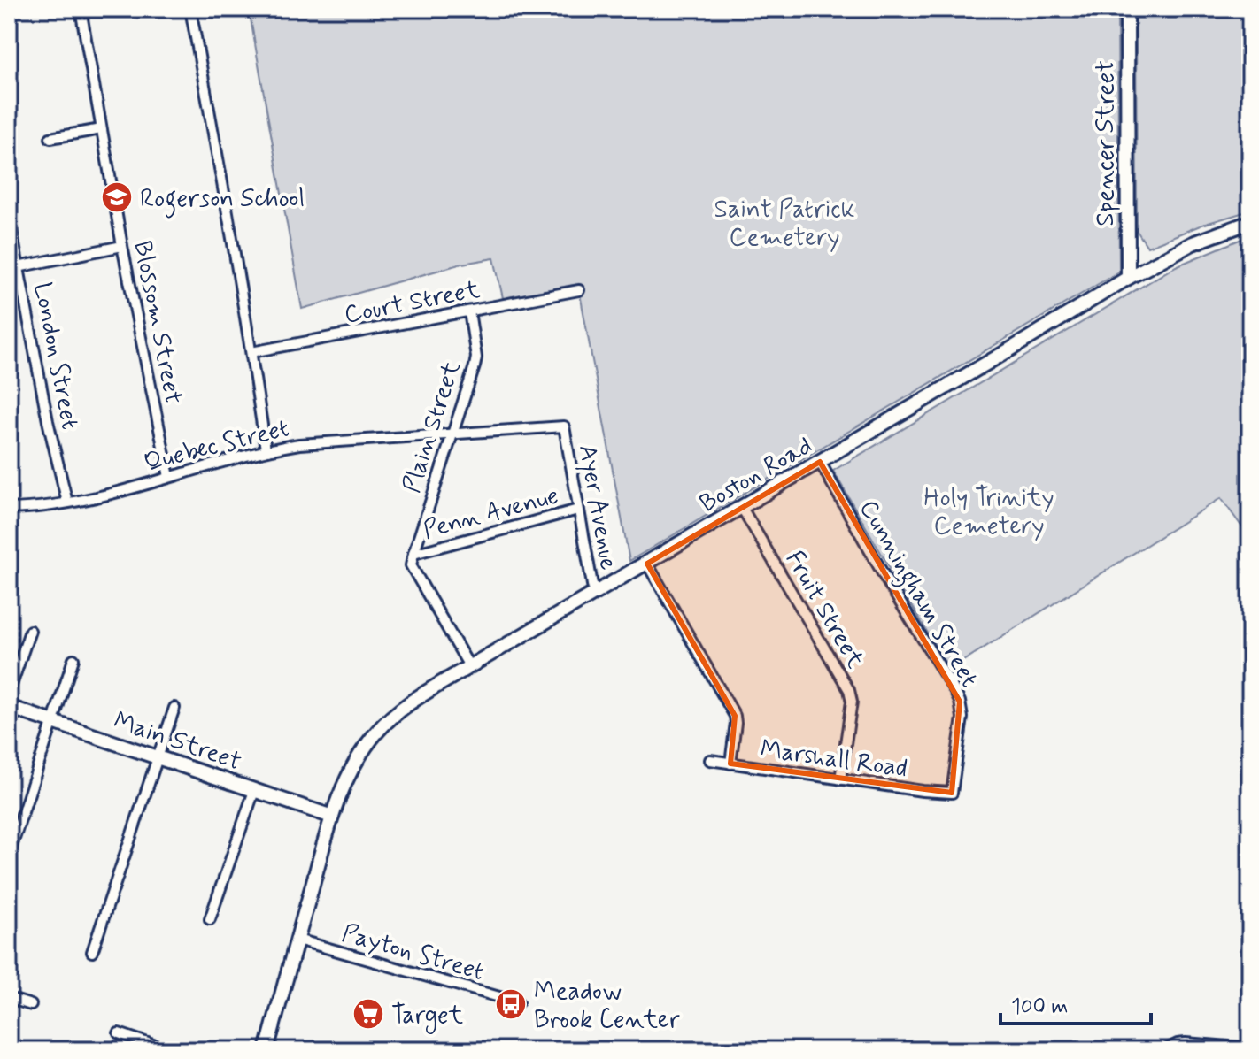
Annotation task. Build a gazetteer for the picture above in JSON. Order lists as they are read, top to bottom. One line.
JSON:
{"streets":{"main road":["Spencer Street","Boston Road","Main Street"],"street":["Court Street","Blossom Street","London Street","Plain Street","Quebec Street","Ayer Avenue","Penn Avenue","Cunningham Street","Fruit Street","Marshall Road","Payton Street"]},"crossings":[["Spencer Street","Boston Road"],["Court Street","Plain Street"],["Blossom Street","Quebec Street"],["London Street","Quebec Street"],["Plain Street","Quebec Street"],["Plain Street","Penn Avenue"],["Quebec Street","Ayer Avenue"],["Boston Road","Ayer Avenue"],["Boston Road","Cunningham Street"],["Boston Road","Fruit Street"],["Boston Road","Main Street"],["Ayer Avenue","Penn Avenue"],["Cunningham Street","Marshall Road"],["Fruit Street","Marshall Road"]],"parks":["Saint Patrick Cemetery","Holy Trinity Cemetery"],"places":{"school or university":["Rogerson School"],"bus stop":["Meadow Brook Center"],"supermarket":["Target"]},"scale_bar":"100 m"}
